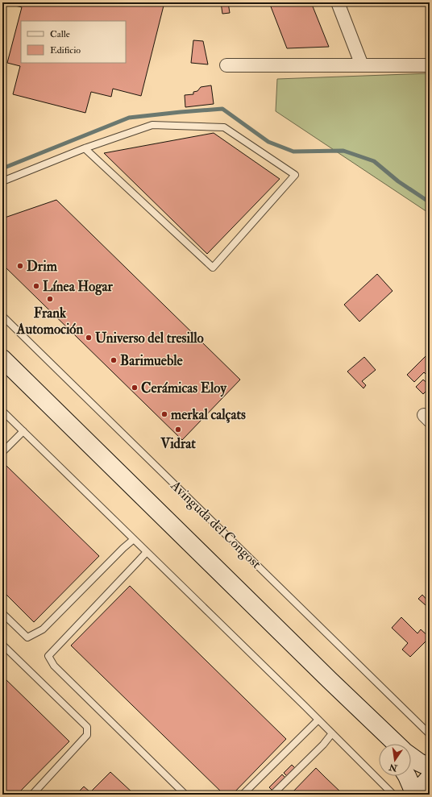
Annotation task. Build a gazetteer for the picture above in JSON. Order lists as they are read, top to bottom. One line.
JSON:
{"streets":{"lane":["Avinguda del Congost"]},"places":["Drim","Línea Hogar","Frank Automoción","Universo del tresillo","Barimueble","Cerámicas Eloy","merkal calçats","Vidrat"],"legend":["Calle","Edificio"],"north":"bottom"}
